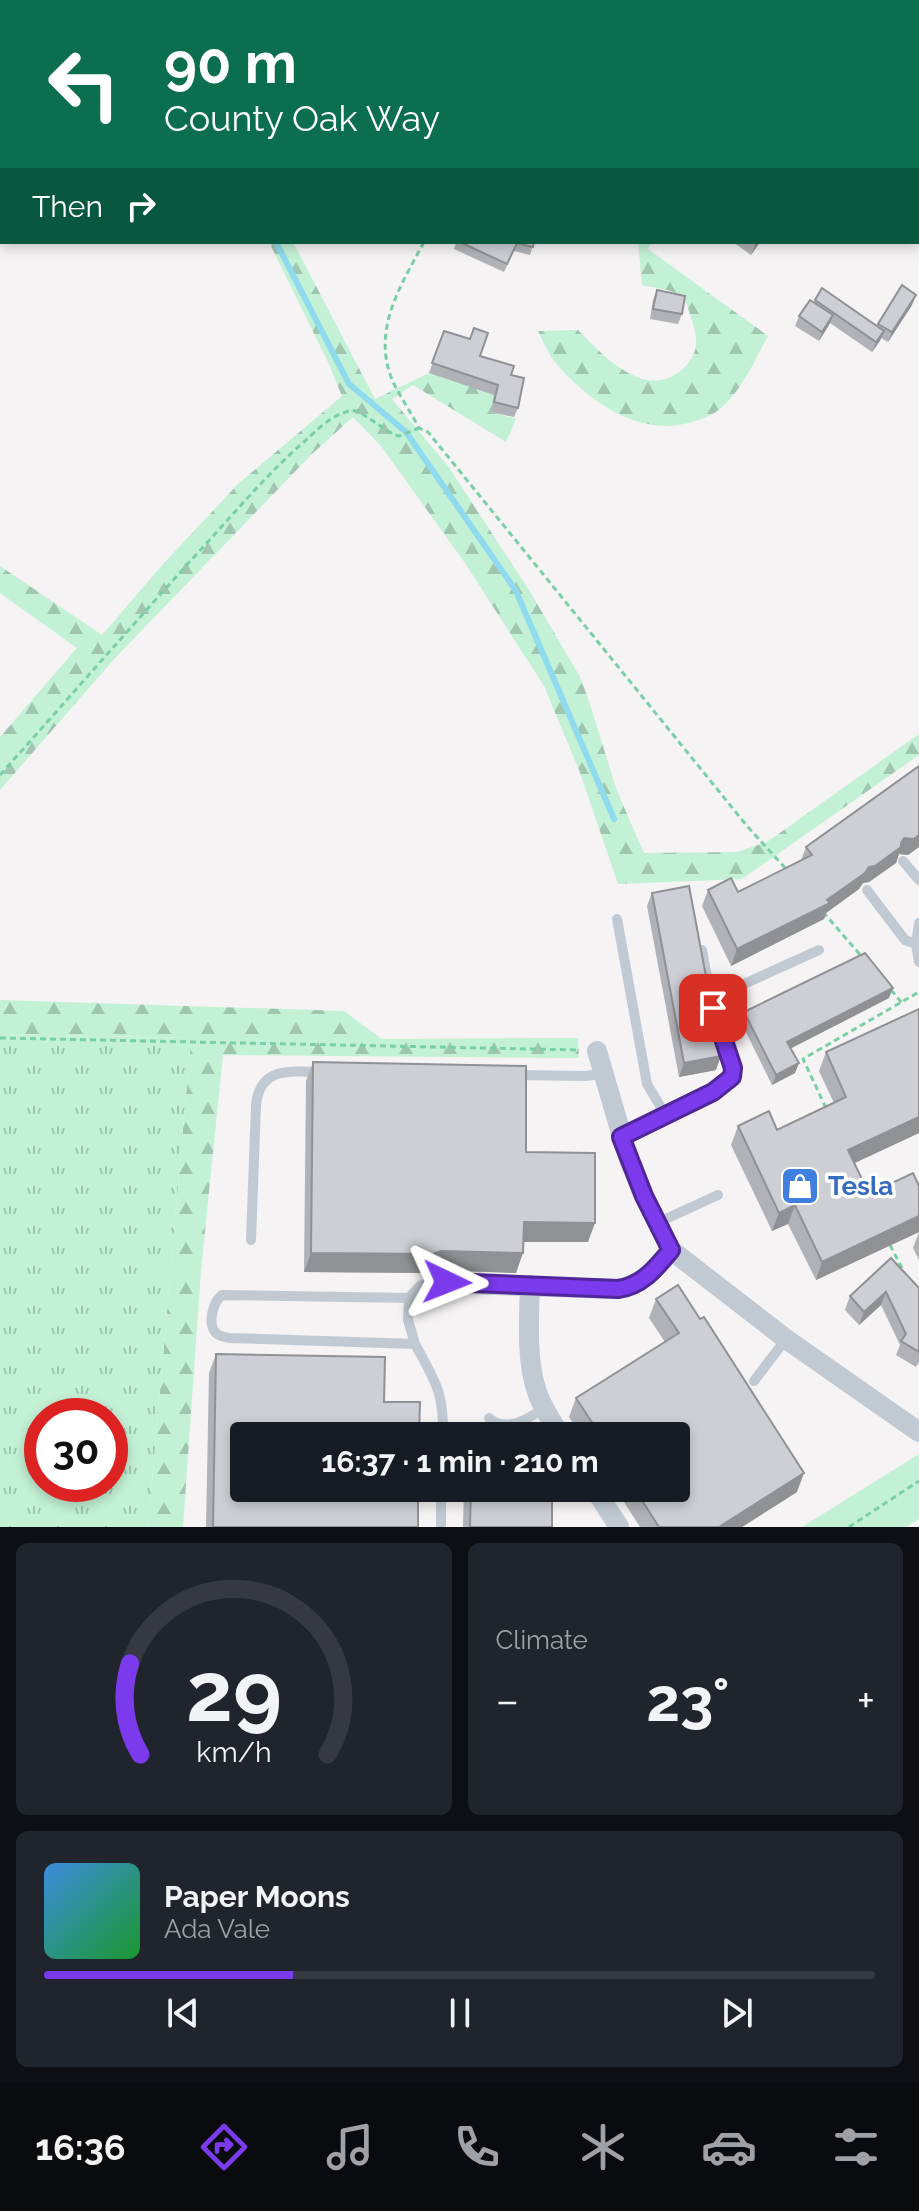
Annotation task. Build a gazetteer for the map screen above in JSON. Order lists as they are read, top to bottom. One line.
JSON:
{"places":{"shop":["Tesla"]},"page":{"turn":["90 m","County Oak Way"],"then":"Then","limit":"30","trip":"16:37 · 1 min · 210 m","tile":"Climate","heat":["−","23°","+"],"song":["Paper Moons","Ada Vale"],"tabs":"16:36","gauge":["29","km/h"]}}
